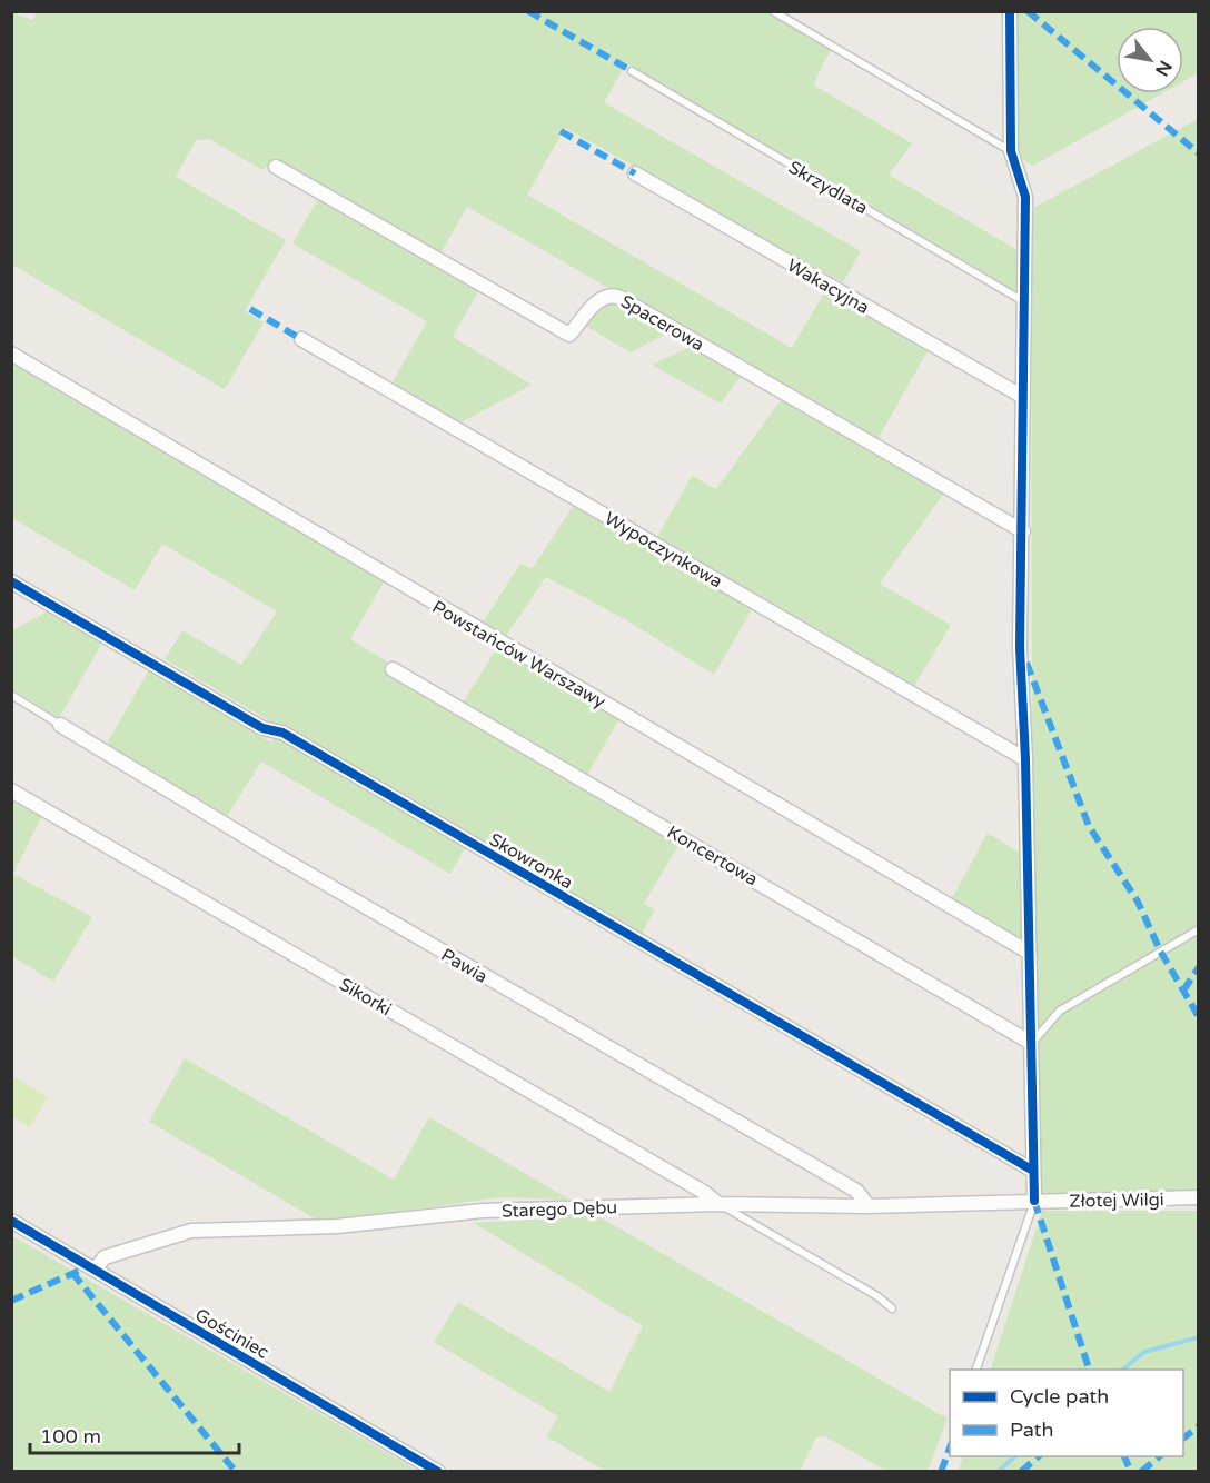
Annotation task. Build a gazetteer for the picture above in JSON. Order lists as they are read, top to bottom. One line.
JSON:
{"streets":{"street":["Wakacyjna","Spacerowa","Wypoczynkowa","Powstańców Warszawy","Koncertowa","Skowronka","Pawia","Sikorki","Złotej Wilgi","Starego Dębu","Gościniec"],"lane":["Skrzydlata"]},"crossings":[["Pawia","Starego Dębu"],["Sikorki","Starego Dębu"],["Złotej Wilgi","Starego Dębu"],["Starego Dębu","Gościniec"]],"legend":["Cycle path","Path"],"scale_bar":"100 m","north":"bottom right"}
